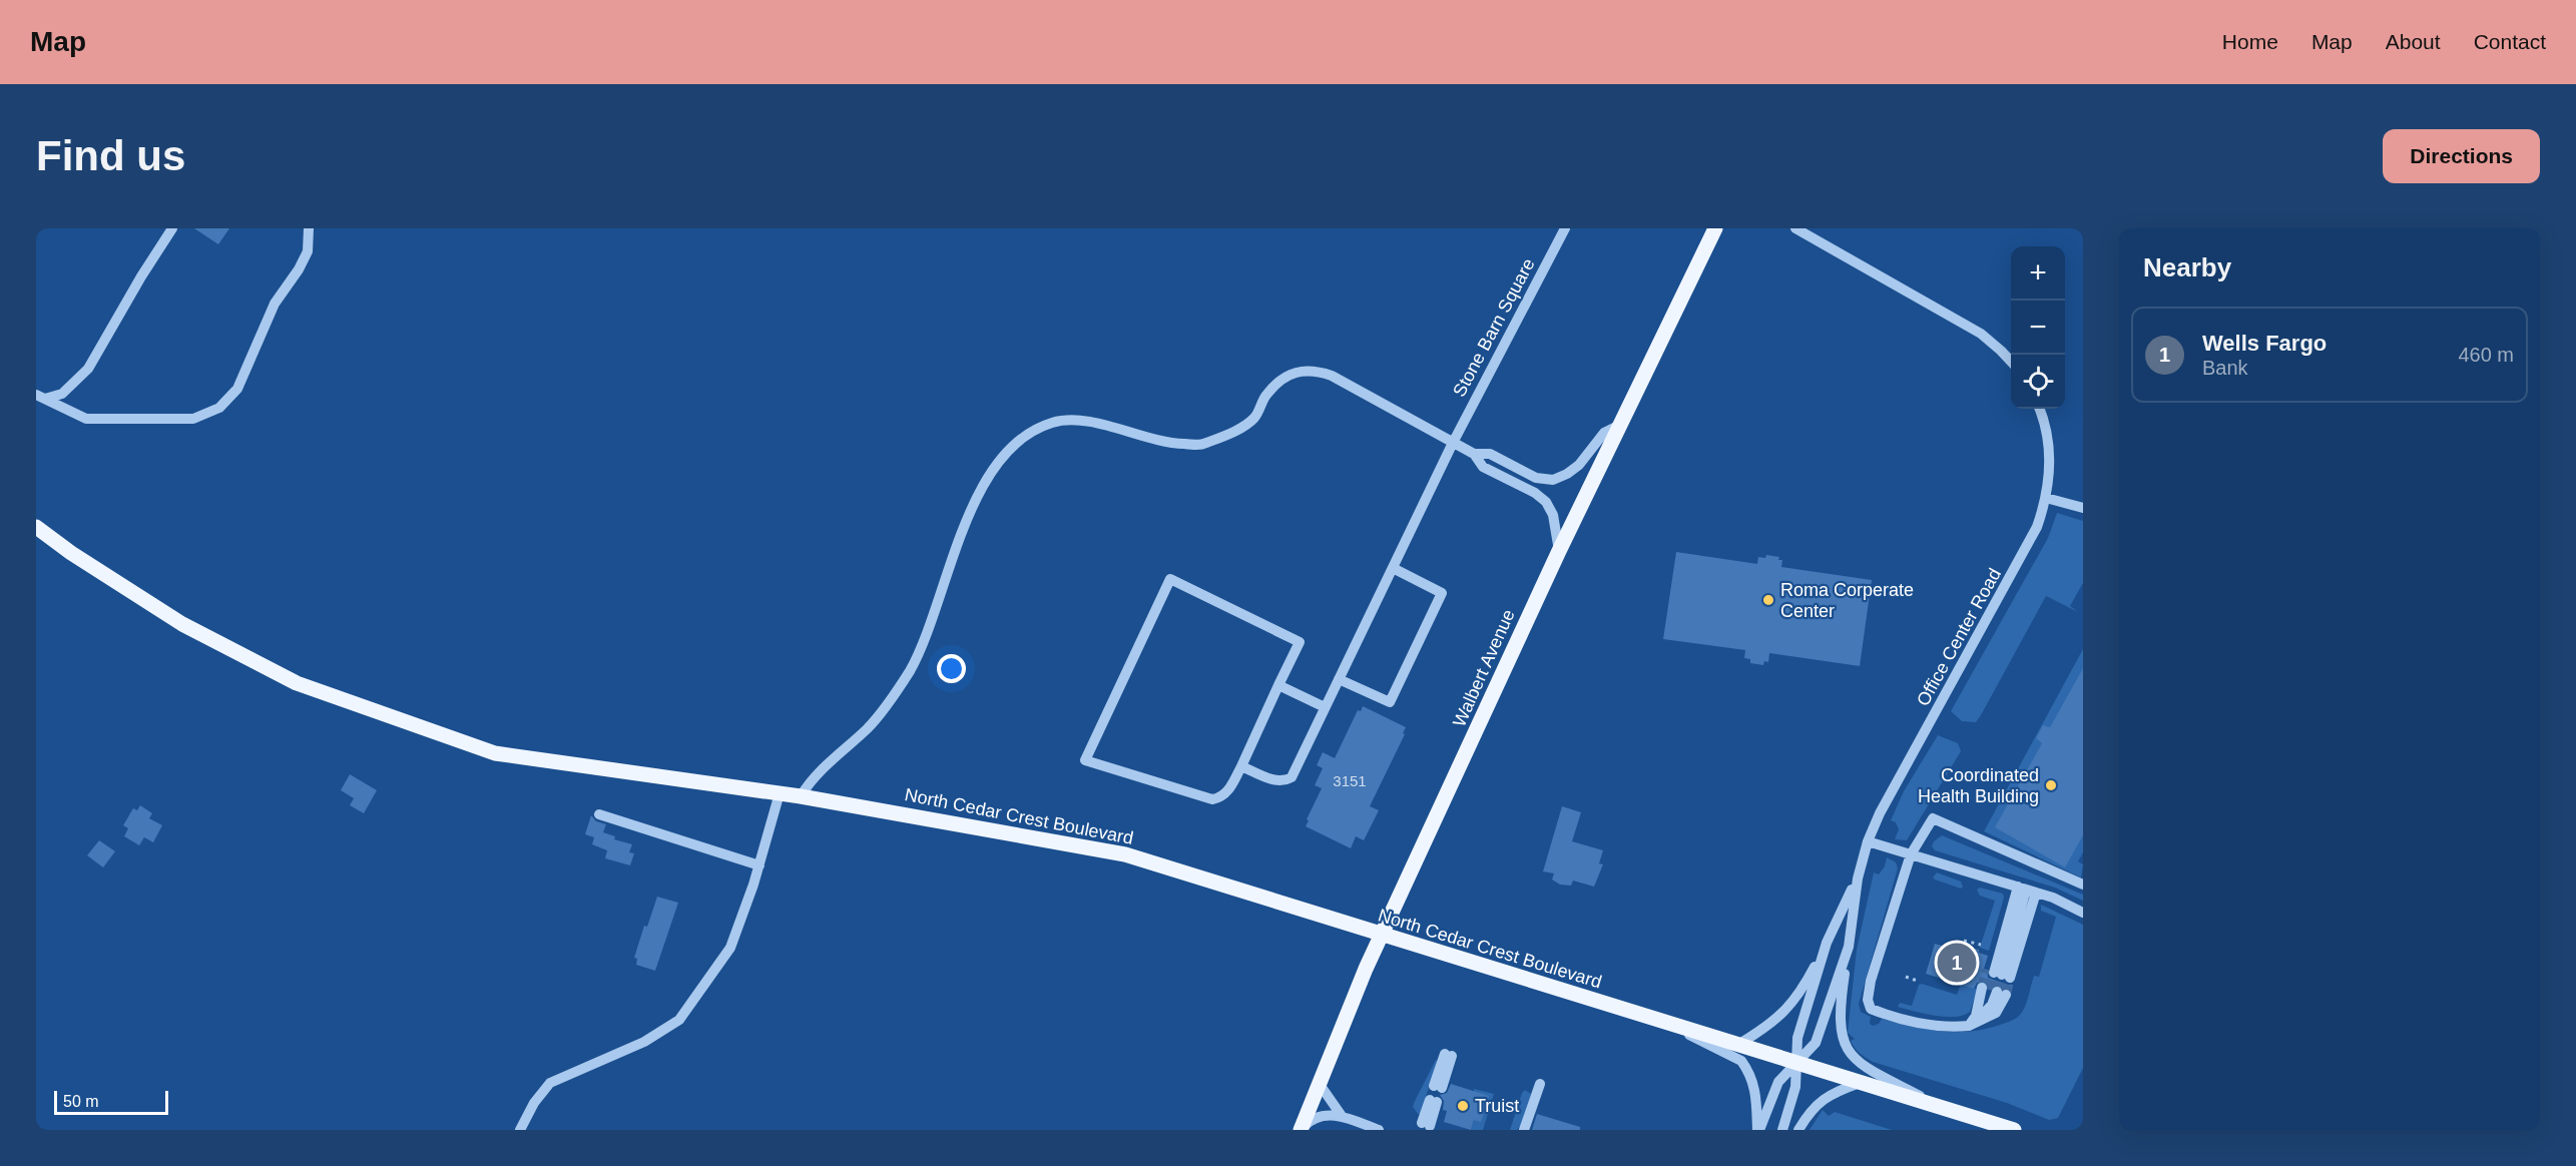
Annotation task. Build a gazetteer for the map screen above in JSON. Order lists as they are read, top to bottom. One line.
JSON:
{"streets":{"main road":["Walbert Avenue","North Cedar Crest Boulevard"],"street":["Stone Barn Square","Office Center Road"]},"crossings":[["Office Center Road","North Cedar Crest Boulevard"],["Walbert Avenue","North Cedar Crest Boulevard"]],"places":["Roma Corperate Center","Coordinated Health Building","Truist"],"house_numbers":["3151"],"scale_bar":"50 m","page":{"header":"Map","nav":["Home","Map","About","Contact"],"buttons":"Directions","title":"Find us","heading":"Nearby","map_buttons":["+","−"],"list":[{"mark":"1","name":"Wells Fargo","note":"Bank","value":"460 m"}],"pins":"1","scale":"50 m"}}
